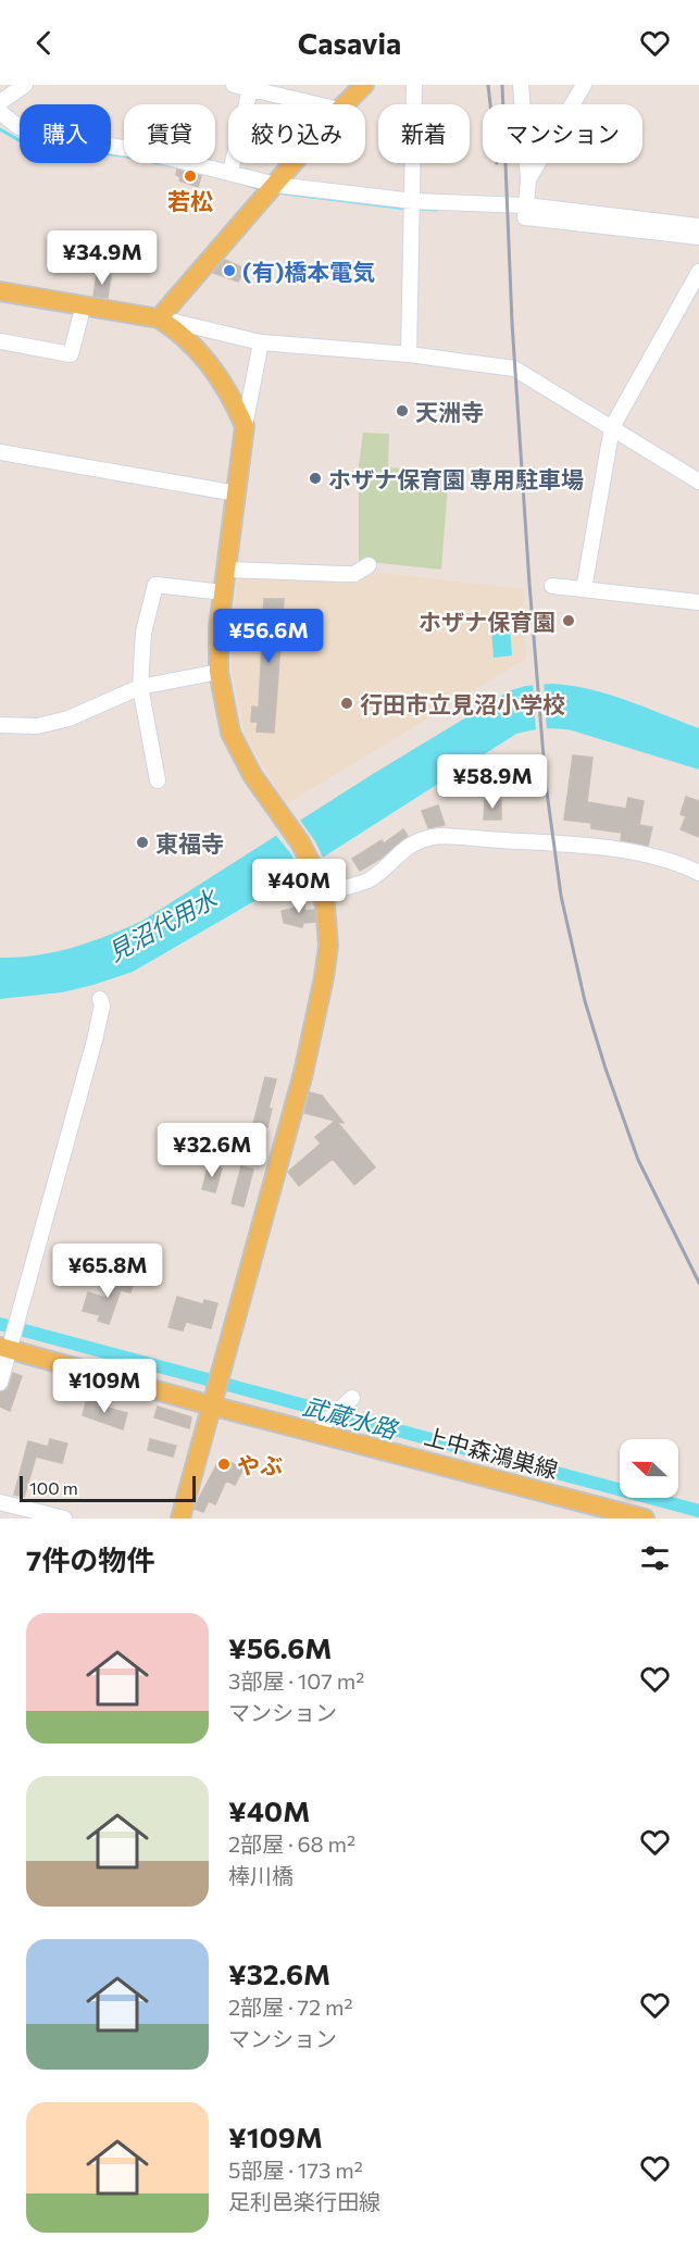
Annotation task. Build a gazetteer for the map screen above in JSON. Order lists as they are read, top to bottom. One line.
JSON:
{"streets":{"main road":["上中森鴻巣線"]},"water":["見沼代用水","武蔵水路"],"places":["若松","(有)橋本電気","天洲寺","ホザナ保育園 専用駐車場","ホザナ保育園","行田市立見沼小学校","東福寺","やぶ"],"scale_bar":"100 m","north":"left","page":{"header":"Casavia","chip":["購入","賃貸","絞り込み","新着","マンション"],"price":["¥34.9M","¥56.6M","¥58.9M","¥40M","¥32.6M","¥65.8M","¥109M"],"scale":"100 m","heading":"7件の物件","list":[{"name":"¥56.6M","note":"3部屋 · 107 m² · マンション"},{"name":"¥40M","note":"2部屋 · 68 m² · 棒川橋"},{"name":"¥32.6M","note":"2部屋 · 72 m² · マンション"},{"name":"¥109M","note":"5部屋 · 173 m² · 足利邑楽行田線"}]}}
